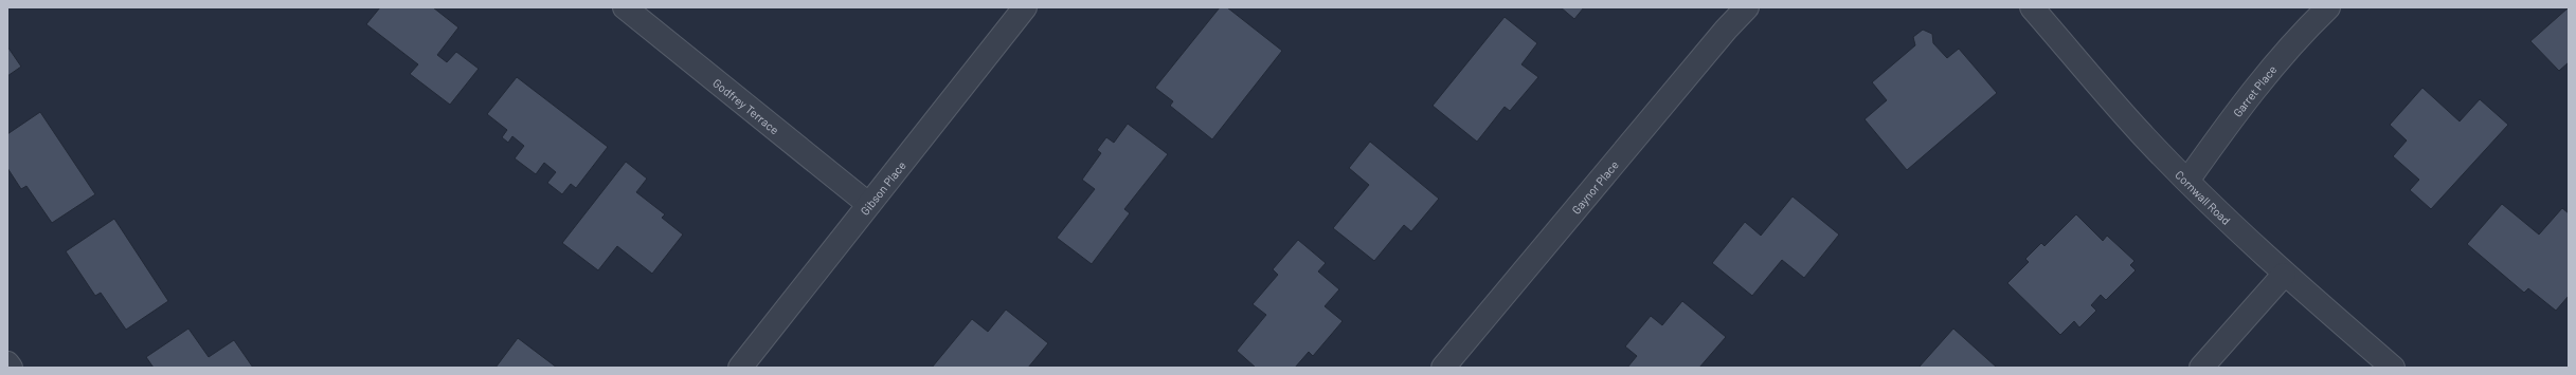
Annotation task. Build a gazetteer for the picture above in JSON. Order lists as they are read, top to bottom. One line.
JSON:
{"streets":{"street":["Garret Place","Godfrey Terrace","Gibson Place","Gaynor Place","Cornwall Road"]},"crossings":[["Garret Place","Cornwall Road"],["Godfrey Terrace","Gibson Place"]]}
